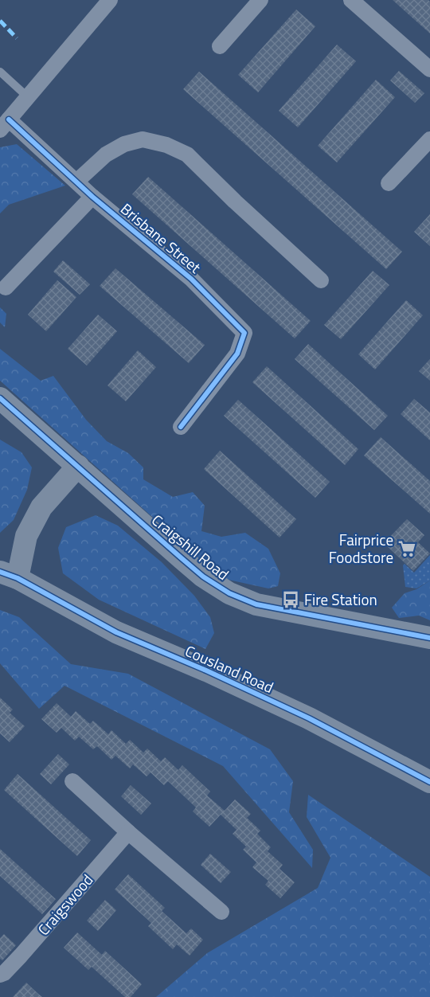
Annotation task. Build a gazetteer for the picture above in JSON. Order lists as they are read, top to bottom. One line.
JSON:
{"streets":{"street":["Brisbane Street","Craigshill Road","Cousland Road","Craigswood"]},"crossings":[["Craigshill Road","Cousland Road"]],"places":{"supermarket":["Fairprice Foodstore"],"bus stop":["Fire Station"]}}
